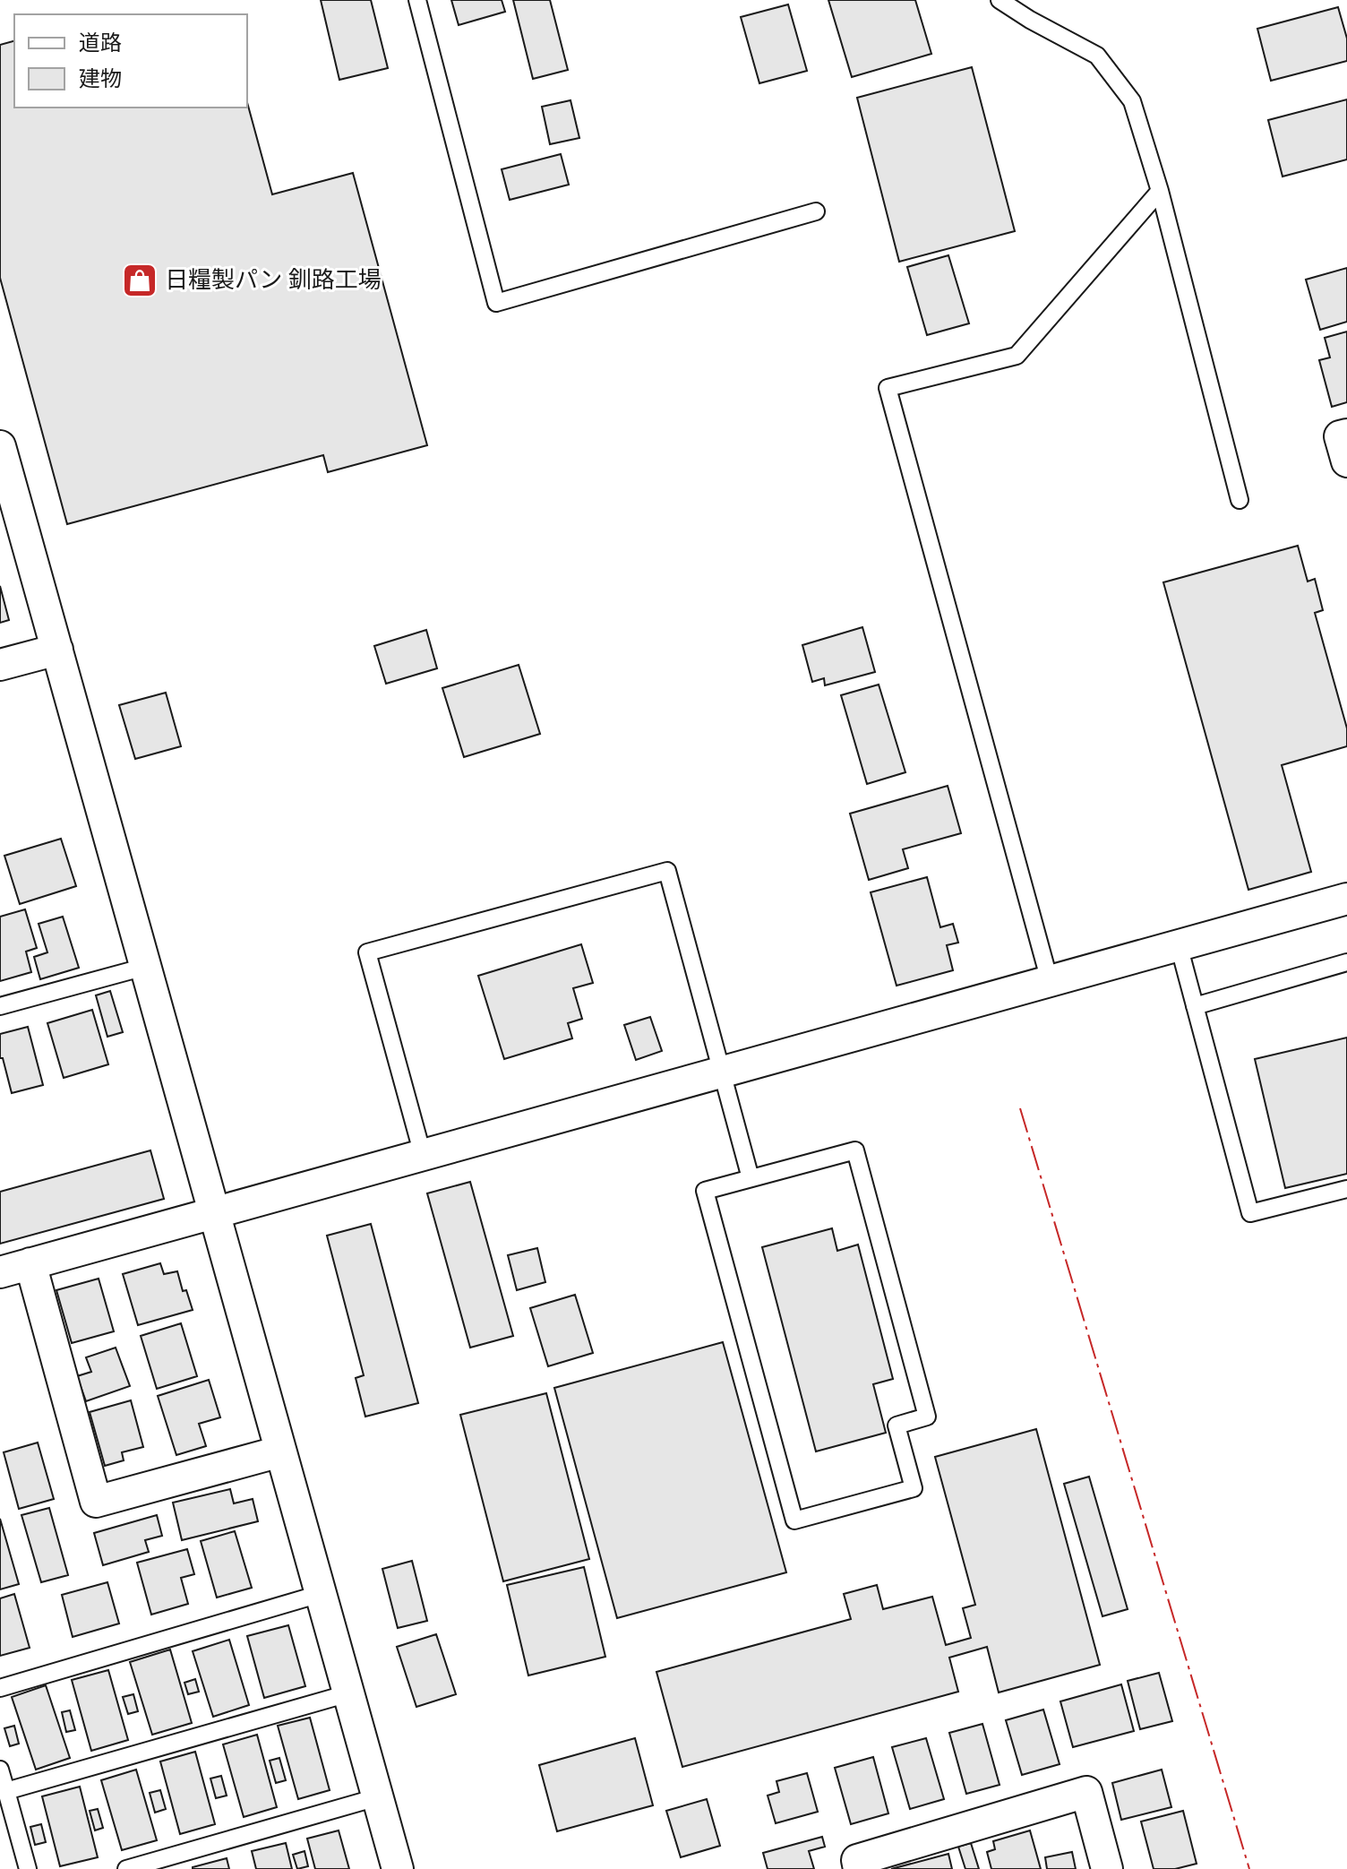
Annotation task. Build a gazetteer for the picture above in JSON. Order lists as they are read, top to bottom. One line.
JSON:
{"places":{"shop":["日糧製パン 釧路工場"]},"legend":["道路","建物"]}
